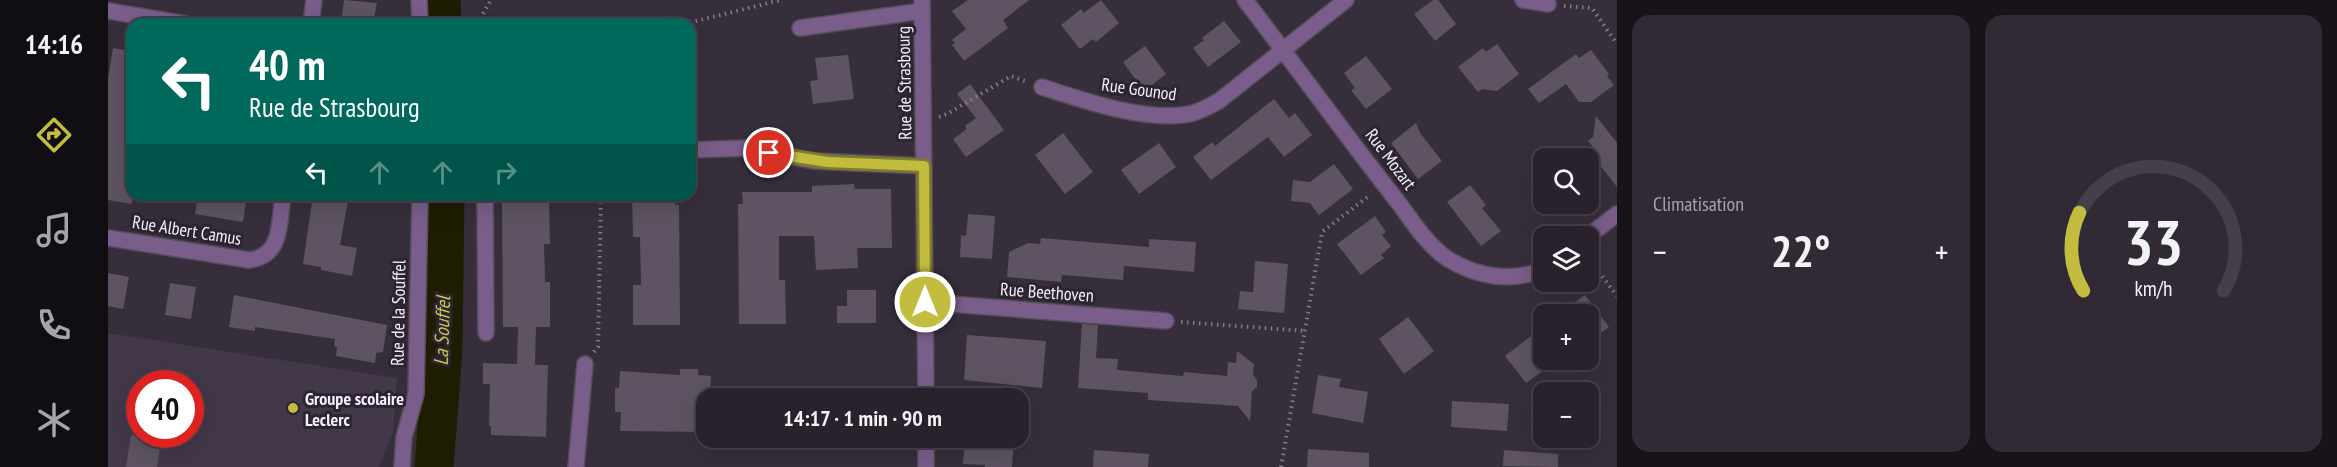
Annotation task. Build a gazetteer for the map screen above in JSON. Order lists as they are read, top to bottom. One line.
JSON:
{"streets":{"street":["Rue de Strasbourg","Rue Gounod","Rue Mozart","Rue Albert Camus","Rue Beethoven","Rue de la Souffel"]},"crossings":[["Rue de Strasbourg","Rue Beethoven"],["Rue Gounod","Rue Mozart"]],"water":["La Souffel"],"places":["Groupe scolaire Leclerc"],"page":{"tabs":"14:16","tile":"Climatisation","turn":["40 m","Rue de Strasbourg"],"map_buttons":["+","−"],"heat":["−","22°","+"],"limit":"40","trip":"14:17 · 1 min · 90 m","gauge":["33","km/h"]}}
